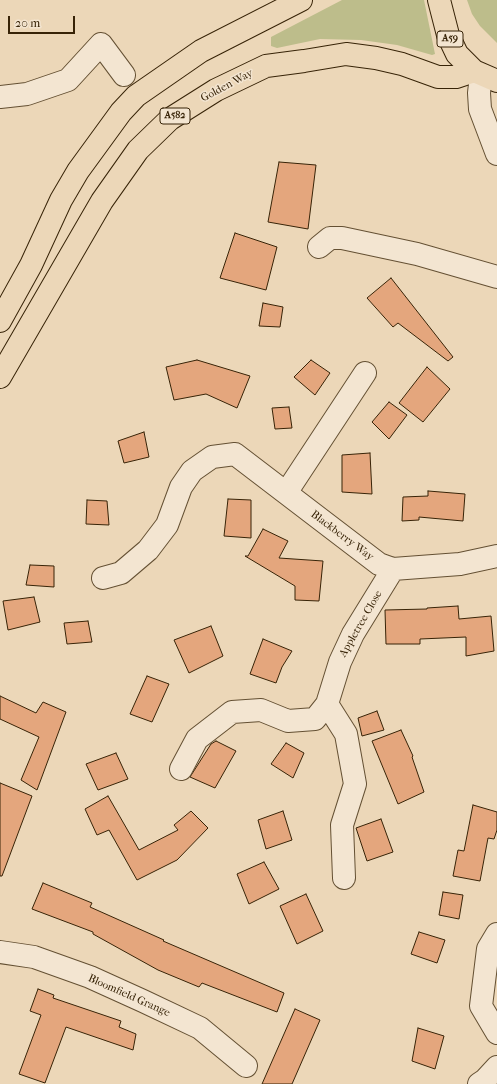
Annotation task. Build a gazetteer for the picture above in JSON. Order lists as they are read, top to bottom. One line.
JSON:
{"streets":{"highway":["A59","Golden Way","A582"],"street":["Blackberry Way","Appletree Close","Bloomfield Grange"]},"crossings":[["A59","Golden Way"],["Blackberry Way","Appletree Close"]],"scale_bar":"20 m"}
